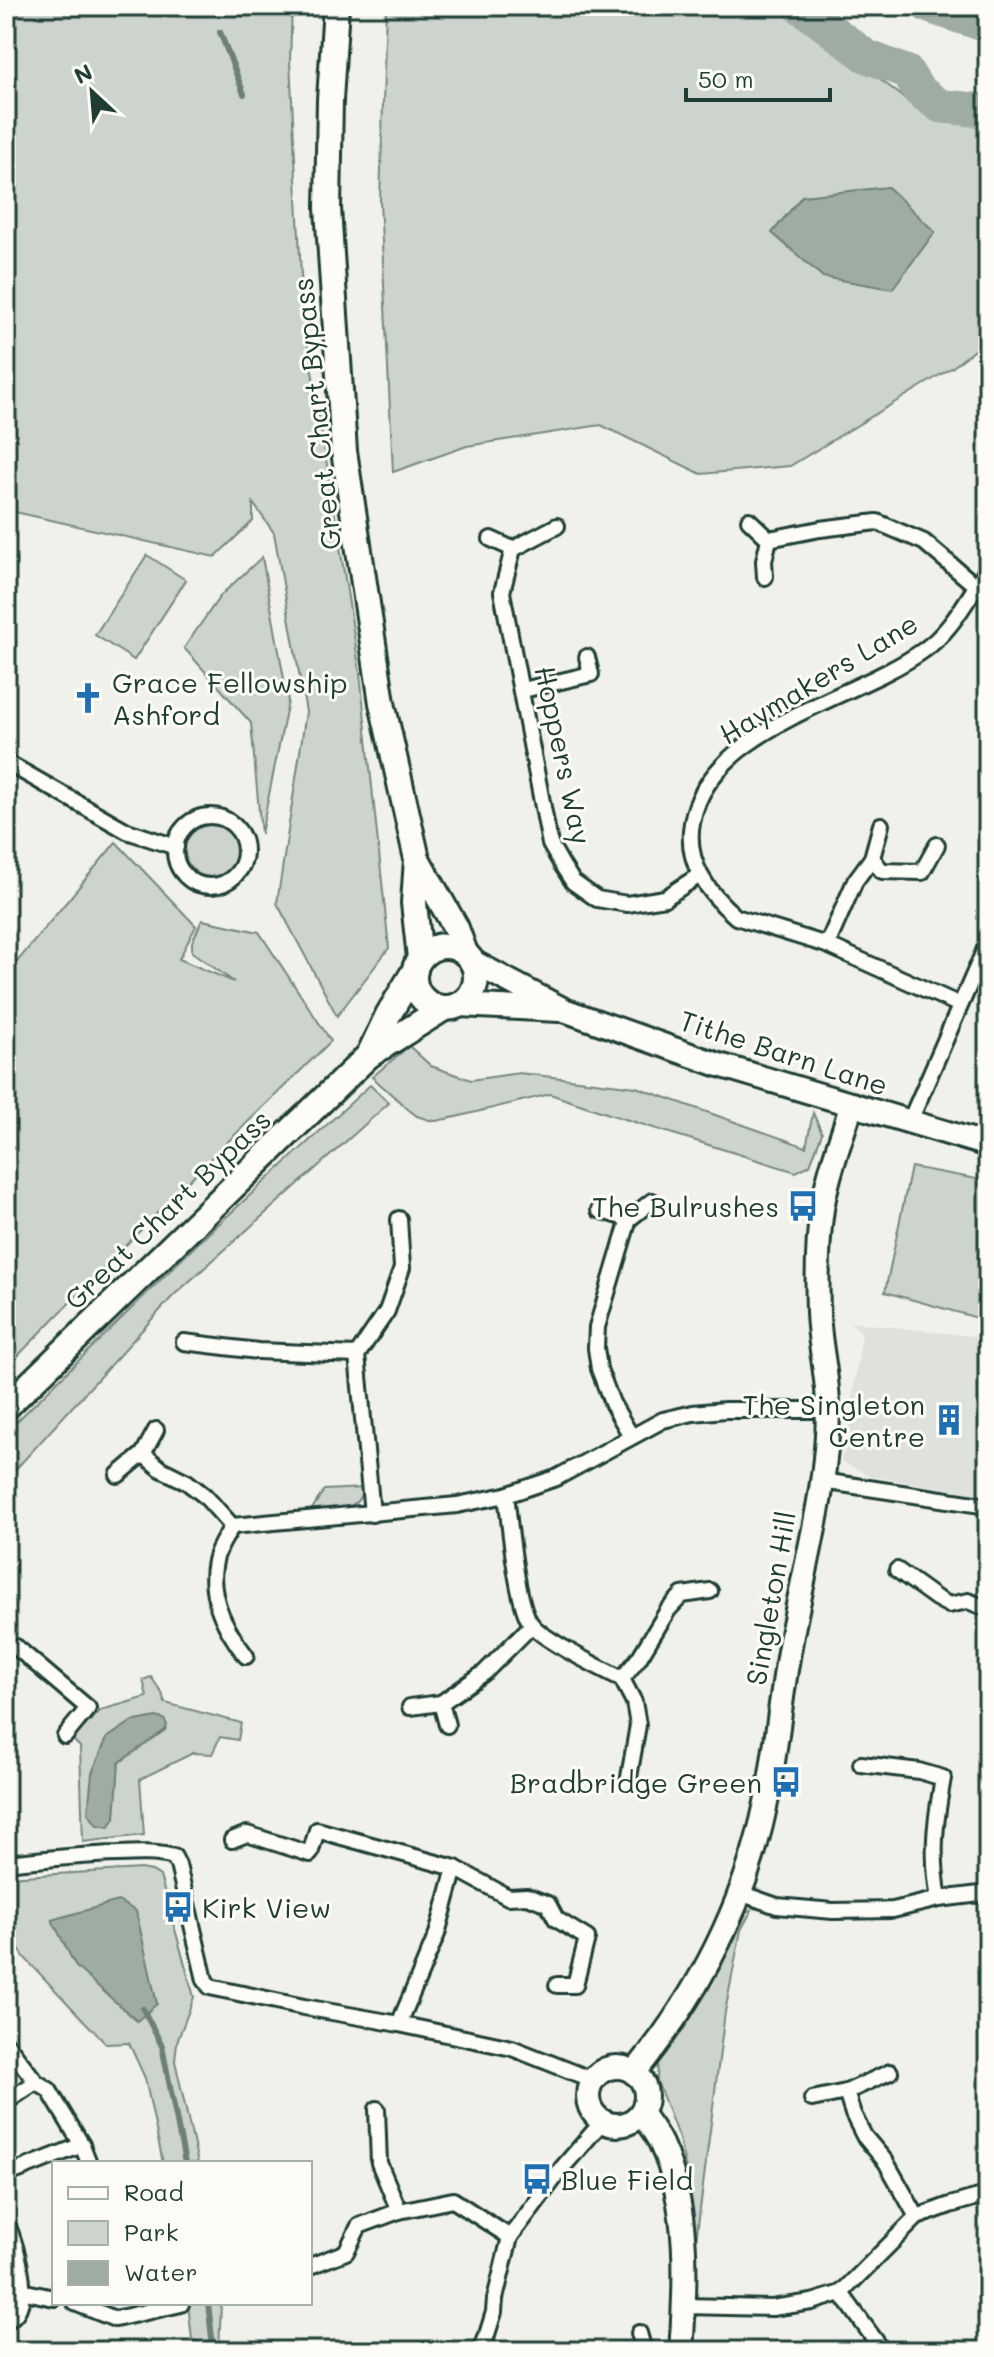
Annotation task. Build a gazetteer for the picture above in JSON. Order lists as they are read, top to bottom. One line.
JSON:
{"streets":{"main road":["Great Chart Bypass"],"street":["Haymakers Lane","Hoppers Way","Tithe Barn Lane","Singleton Hill"]},"crossings":[["Great Chart Bypass","Tithe Barn Lane"],["Haymakers Lane","Hoppers Way"],["Tithe Barn Lane","Singleton Hill"]],"places":{"church":["Grace Fellowship Ashford"],"bus stop":["The Bulrushes","Bradbridge Green","Kirk View","Blue Field"],"building":["The Singleton Centre"]},"legend":["Road","Park","Water"],"scale_bar":"50 m","north":"top left"}
